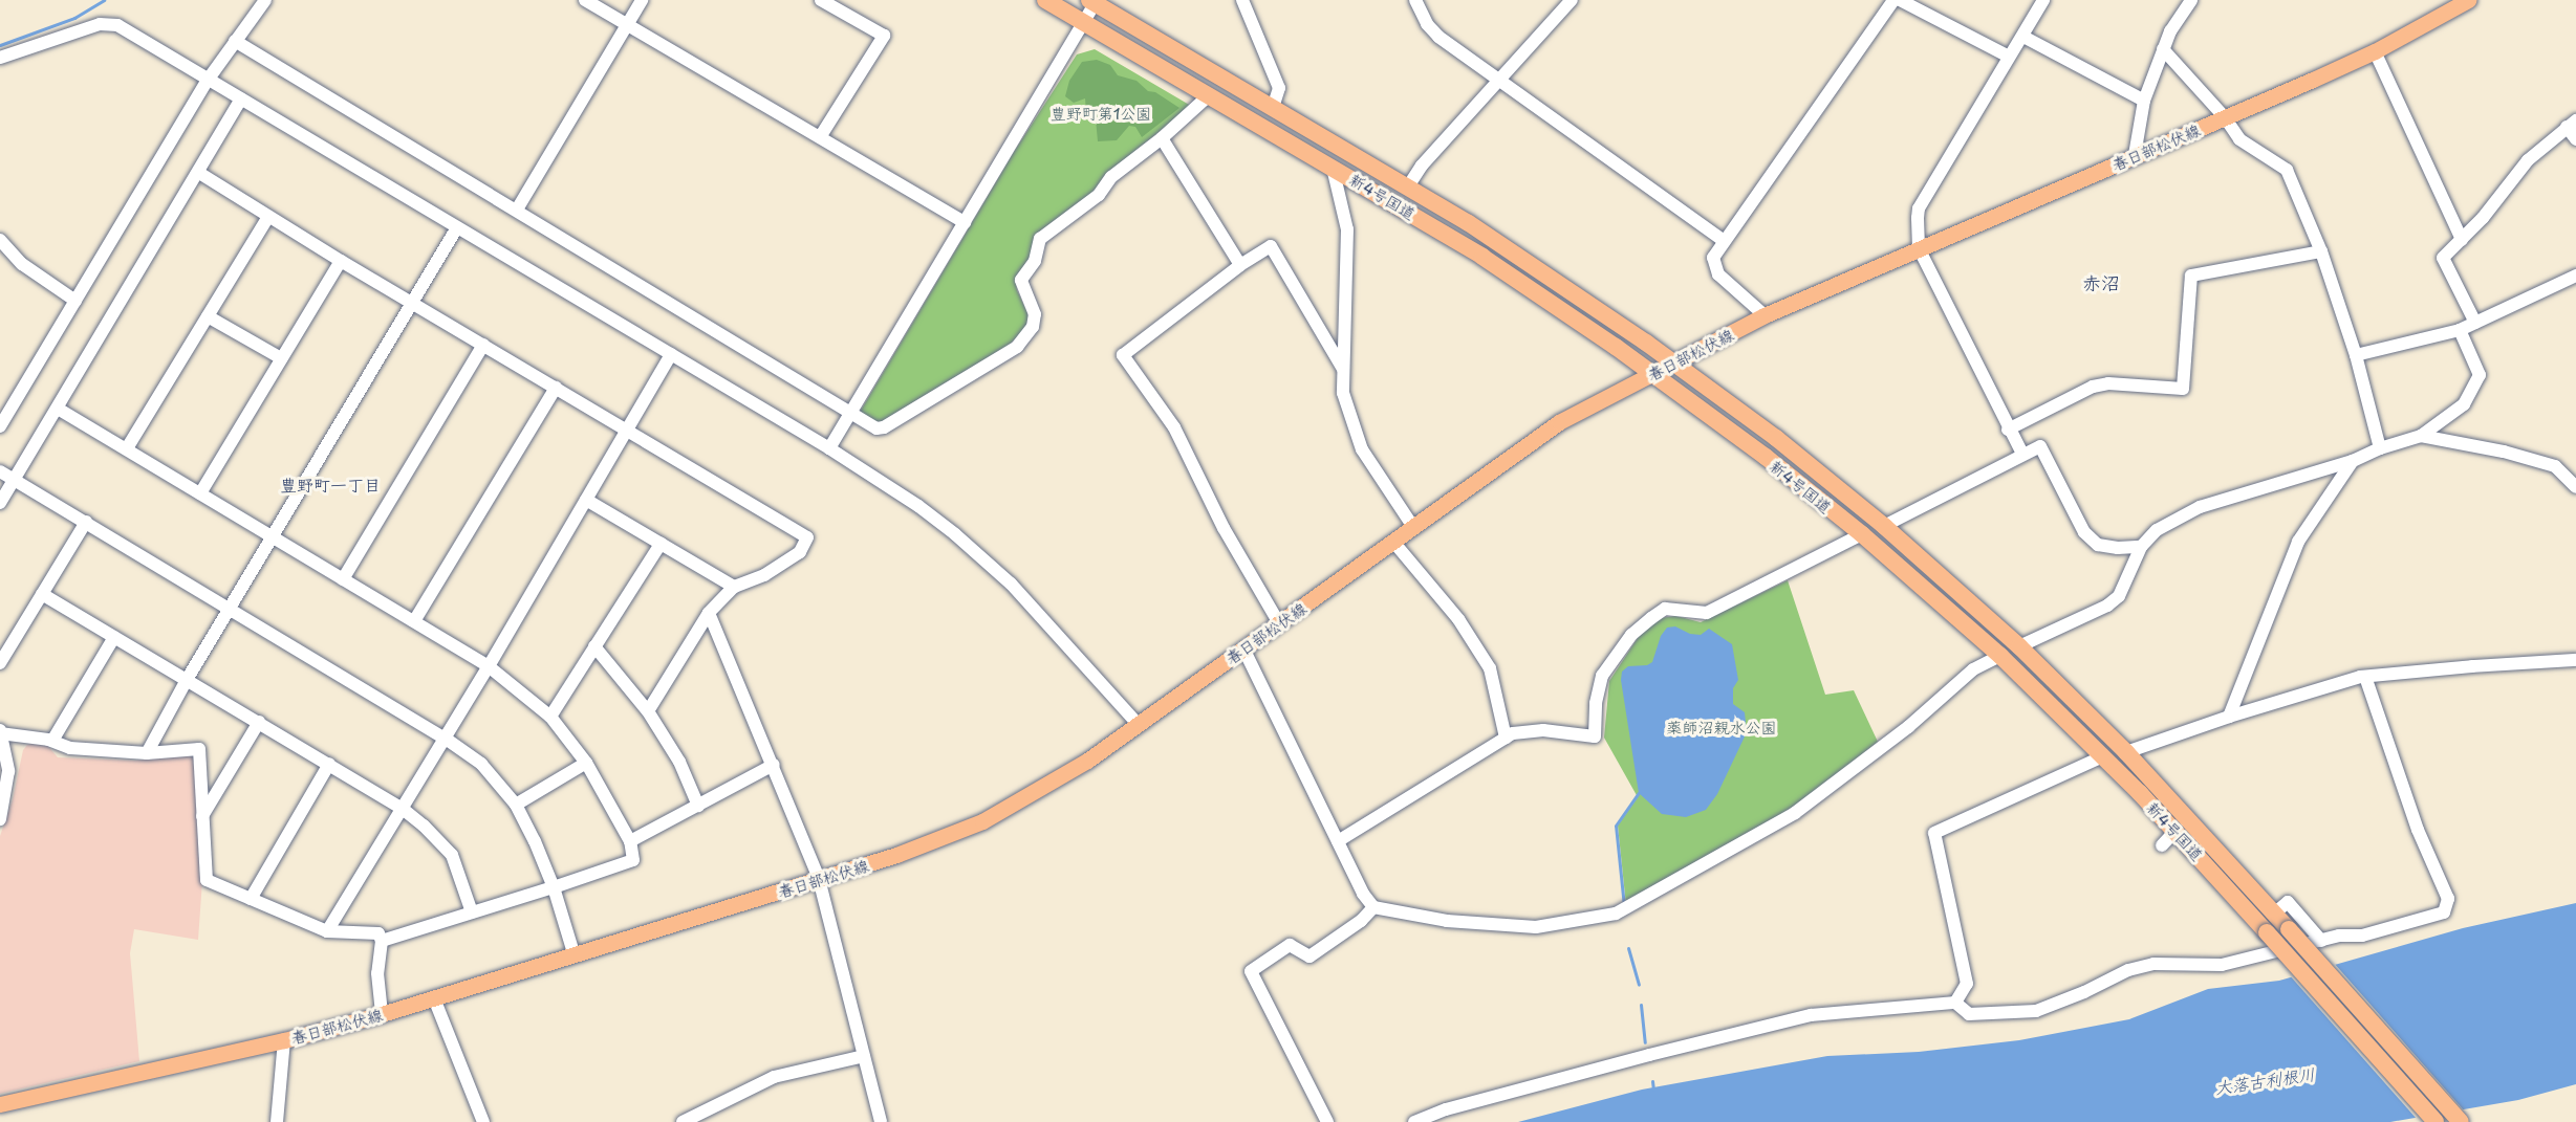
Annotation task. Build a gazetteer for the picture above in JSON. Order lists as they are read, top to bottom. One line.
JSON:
{"streets":{"highway":["新4号国道"],"main road":["春日部松伏線"]},"crossings":[["春日部松伏線","新4号国道"]],"districts":["赤沼","豊野町一丁目"],"water":["大落古利根川"],"parks":["豊野町第1公園","薬師沼親水公園"]}
